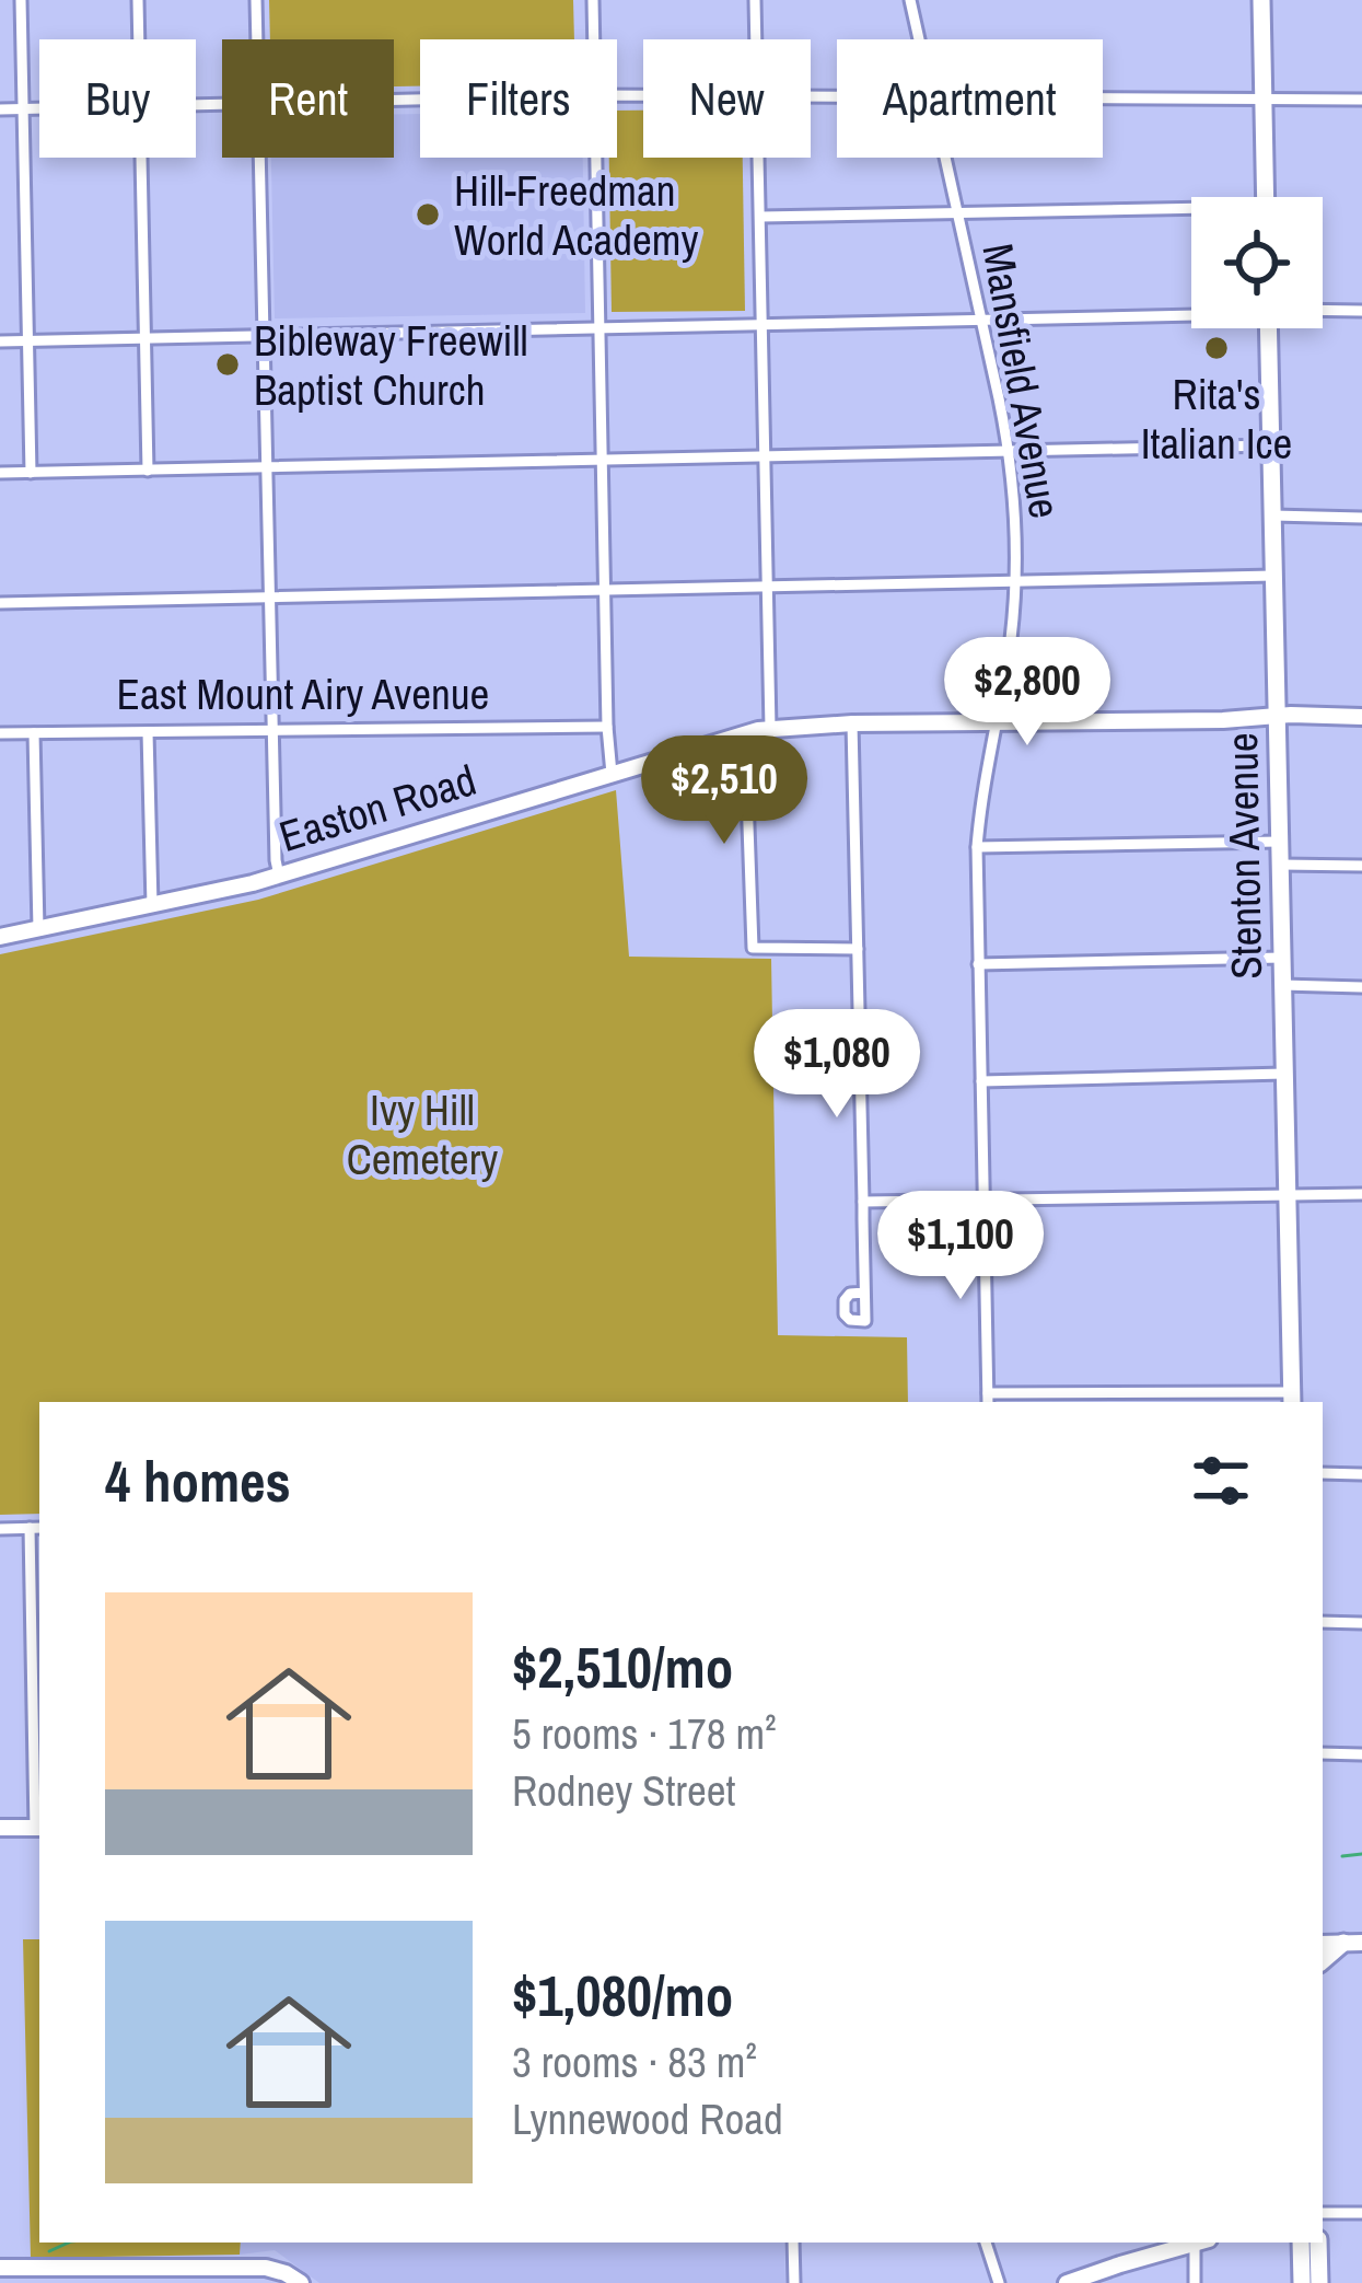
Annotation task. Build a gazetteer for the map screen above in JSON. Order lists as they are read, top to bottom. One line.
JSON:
{"streets":{"main road":["Easton Road","Stenton Avenue"],"street":["Mansfield Avenue","East Mount Airy Avenue"]},"parks":["Ivy Hill Cemetery"],"places":["Hill-Freedman World Academy","Rita's Italian Ice","Bibleway Freewill Baptist Church"],"page":{"chip":["Buy","Rent","Filters","New","Apartment"],"price":["$2,800","$2,510","$1,080","$1,100"],"heading":"4 homes","list":[{"name":"$2,510/mo","note":"5 rooms · 178 m² · Rodney Street"},{"name":"$1,080/mo","note":"3 rooms · 83 m² · Lynnewood Road"}]}}
